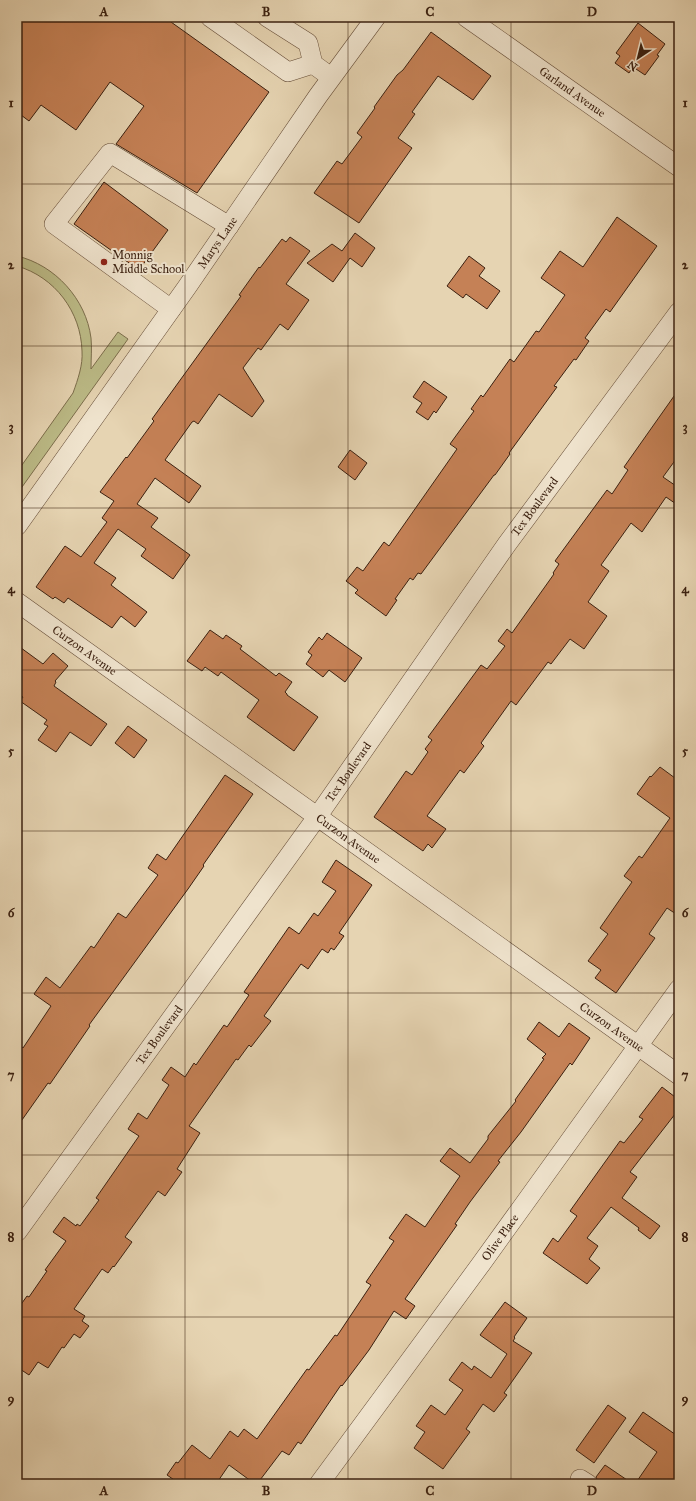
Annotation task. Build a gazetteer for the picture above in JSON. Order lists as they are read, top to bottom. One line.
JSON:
{"streets":{"street":["Garland Avenue","Marys Lane","Tex Boulevard","Curzon Avenue","Olive Place"]},"crossings":[["Tex Boulevard","Curzon Avenue"],["Curzon Avenue","Olive Place"]],"places":["Monnig Middle School"],"north":"bottom left","grid":{"columns":["A","B","C","D"],"rows":["1","2","3","4","5","6","7","8","9"]}}
